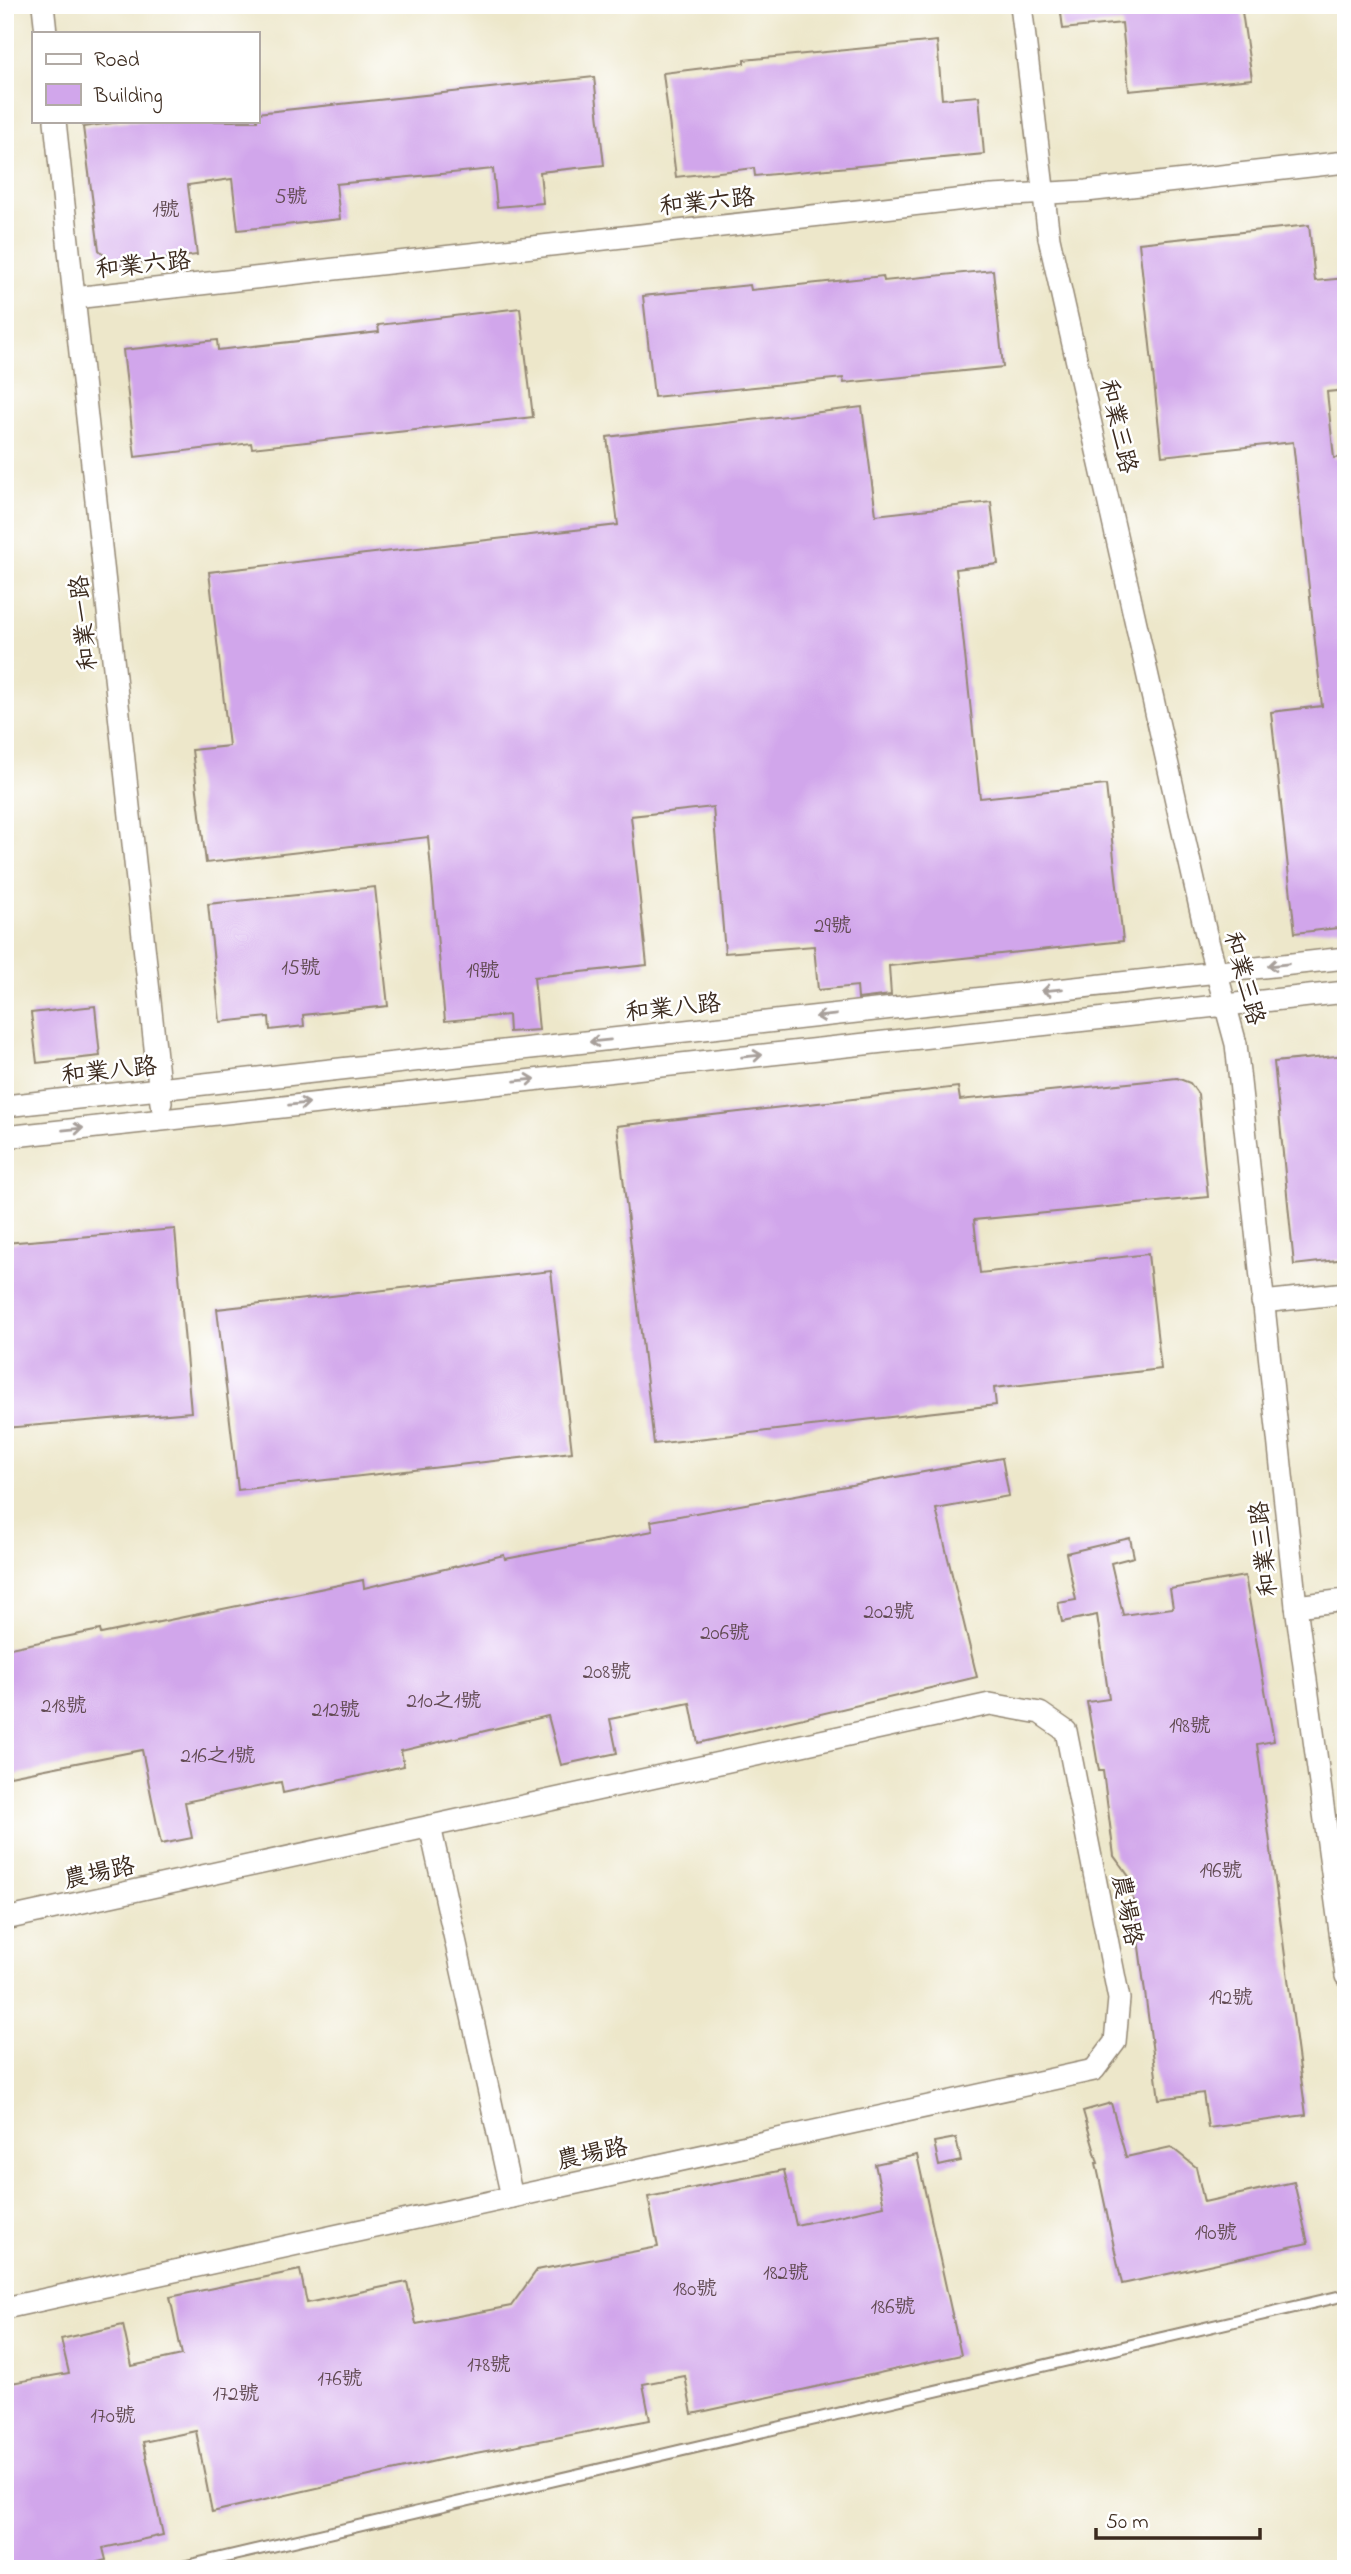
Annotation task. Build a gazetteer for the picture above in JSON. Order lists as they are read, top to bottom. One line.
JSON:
{"streets":{"street":["和業六路","和業三路","和業一路","和業八路","農場路"]},"crossings":[["和業六路","和業三路"],["和業六路","和業一路"],["和業三路","和業八路"],["和業一路","和業八路"]],"house_numbers":["5號","1號","29號","15號","19號","202號","206號","208號","210之1號","218號","212號","198號","216之1號","196號","192號","190號","182號","180號","186號","178號","176號","172號","170號"],"legend":["Road","Building"],"scale_bar":"50 m"}
